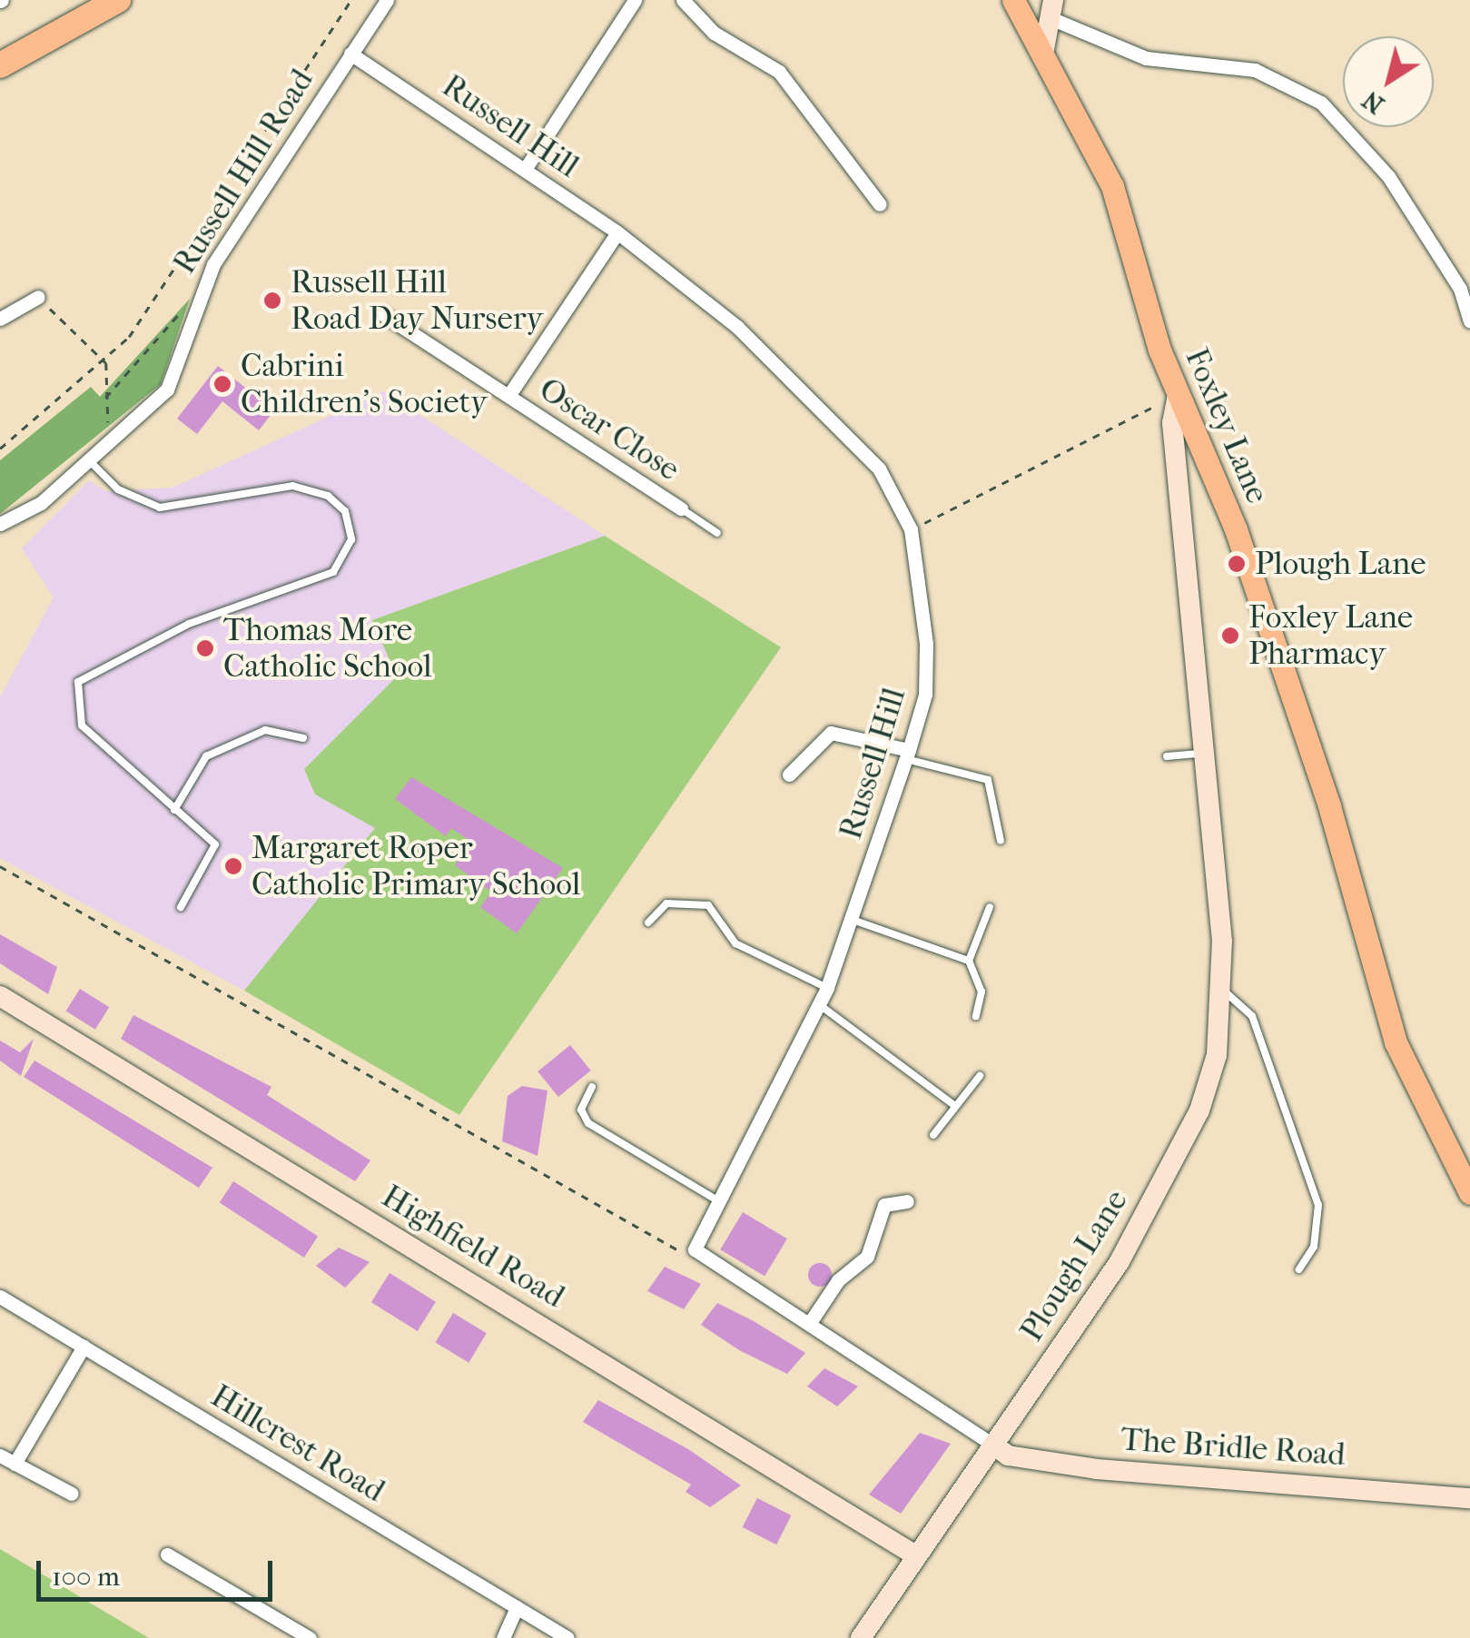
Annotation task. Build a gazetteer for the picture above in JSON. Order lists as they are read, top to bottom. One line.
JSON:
{"streets":{"main road":["Foxley Lane"],"street":["Russell Hill","Russell Hill Road","Oscar Close","Highfield Road","Plough Lane","Hillcrest Road","The Bridle Road"]},"crossings":[["Russell Hill","Russell Hill Road"],["Russell Hill","Oscar Close"],["Foxley Lane","Plough Lane"],["Highfield Road","Plough Lane"],["Plough Lane","The Bridle Road"]],"places":["Russell Hill Road Day Nursery","Cabrini Children's Society","Plough Lane","Foxley Lane Pharmacy","Thomas More Catholic School","Margaret Roper Catholic Primary School"],"scale_bar":"100 m","north":"bottom left"}
